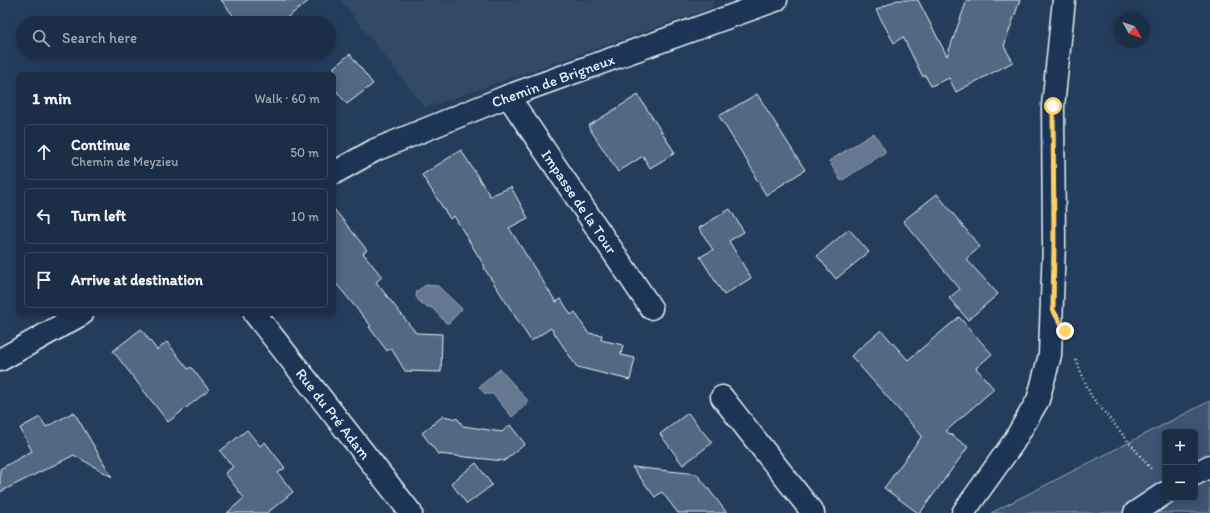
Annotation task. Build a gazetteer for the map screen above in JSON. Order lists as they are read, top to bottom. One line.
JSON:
{"streets":{"street":["Chemin de Brigneux","Impasse de la Tour","Rue du Pré Adam"]},"crossings":[["Chemin de Brigneux","Impasse de la Tour"]],"north":"bottom right","page":{"search":"Search here","heading":["1 min","Walk · 60 m"],"list":[["Continue","Chemin de Meyzieu","50 m"],["Turn left","10 m"],"Arrive at destination"],"map_buttons":["+","−"]}}
